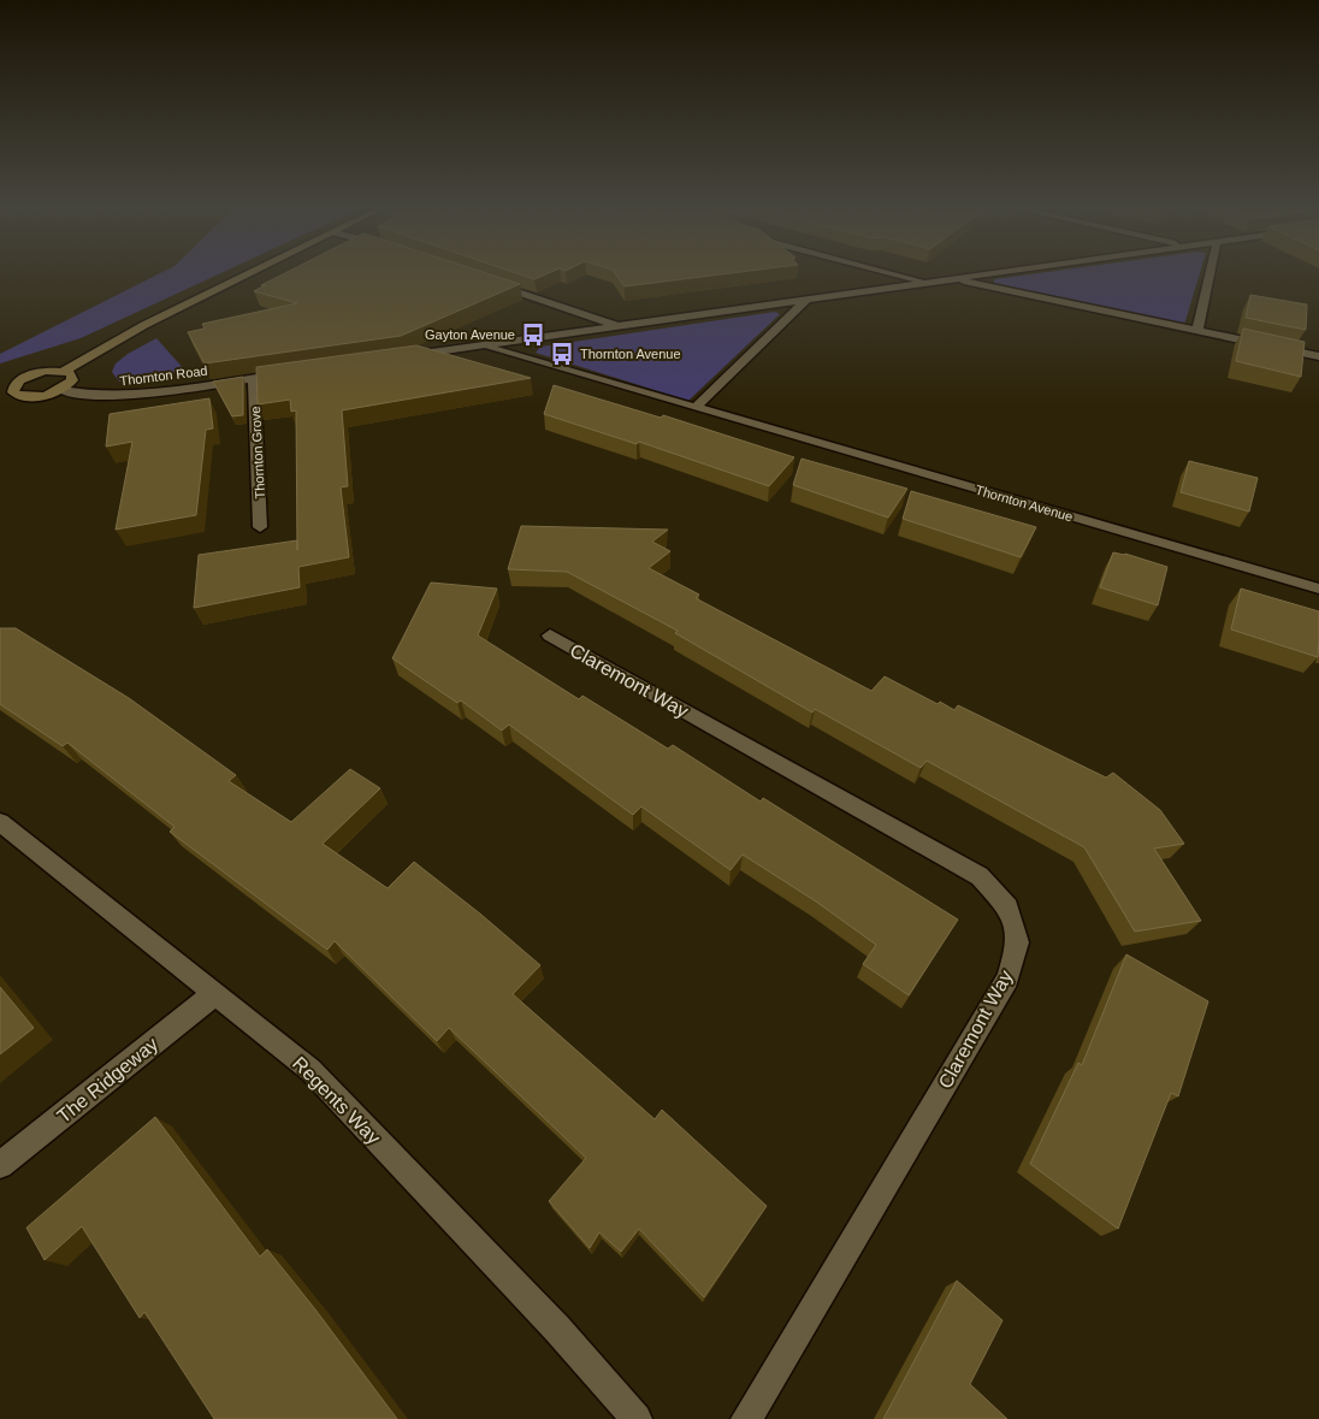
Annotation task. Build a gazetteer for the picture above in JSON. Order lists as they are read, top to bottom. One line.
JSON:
{"streets":{"street":["Thornton Road","Thornton Grove","Thornton Avenue","Claremont Way","The Ridgeway","Regents Way"]},"crossings":[["Thornton Road","Thornton Grove"],["The Ridgeway","Regents Way"]],"places":{"bus stop":["Gayton Avenue","Thornton Avenue"]}}
